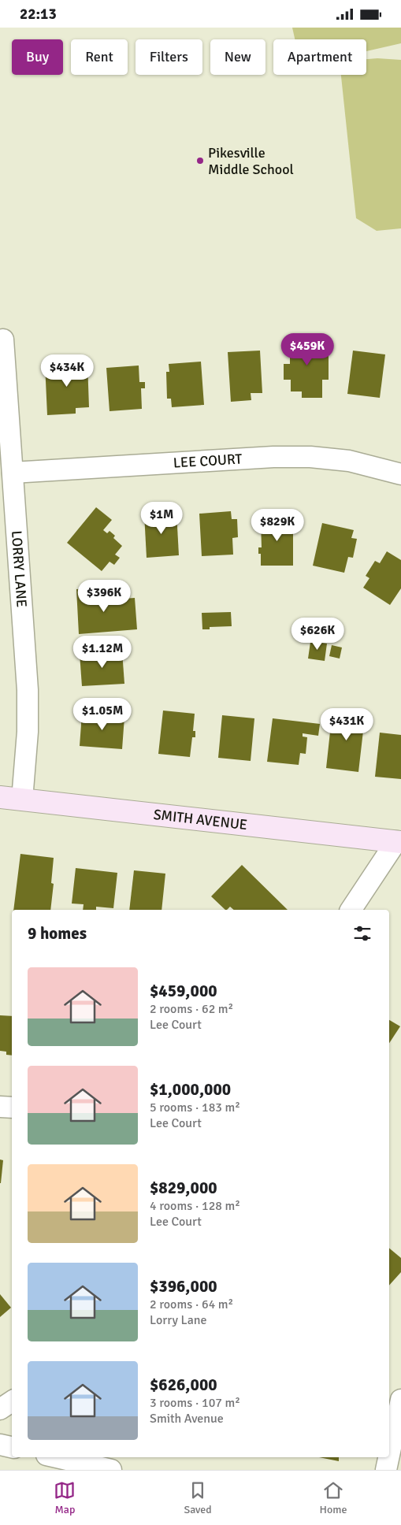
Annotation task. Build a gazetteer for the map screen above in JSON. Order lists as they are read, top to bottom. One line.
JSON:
{"streets":{"main road":["SMITH AVENUE"],"street":["LEE COURT","LORRY LANE"]},"crossings":[["LEE COURT","LORRY LANE"],["LORRY LANE","SMITH AVENUE"]],"places":["Pikesville Middle School"],"page":{"status":"22:13","chip":["Buy","Rent","Filters","New","Apartment"],"price":["$459K","$434K","$1M","$829K","$396K","$626K","$1.12M","$1.05M","$431K"],"heading":"9 homes","list":[{"name":"$459,000","note":"2 rooms · 62 m² · Lee Court"},{"name":"$1,000,000","note":"5 rooms · 183 m² · Lee Court"},{"name":"$829,000","note":"4 rooms · 128 m² · Lee Court"},{"name":"$396,000","note":"2 rooms · 64 m² · Lorry Lane"},{"name":"$626,000","note":"3 rooms · 107 m² · Smith Avenue"}],"tabs":["Map","Saved","Home"]}}
